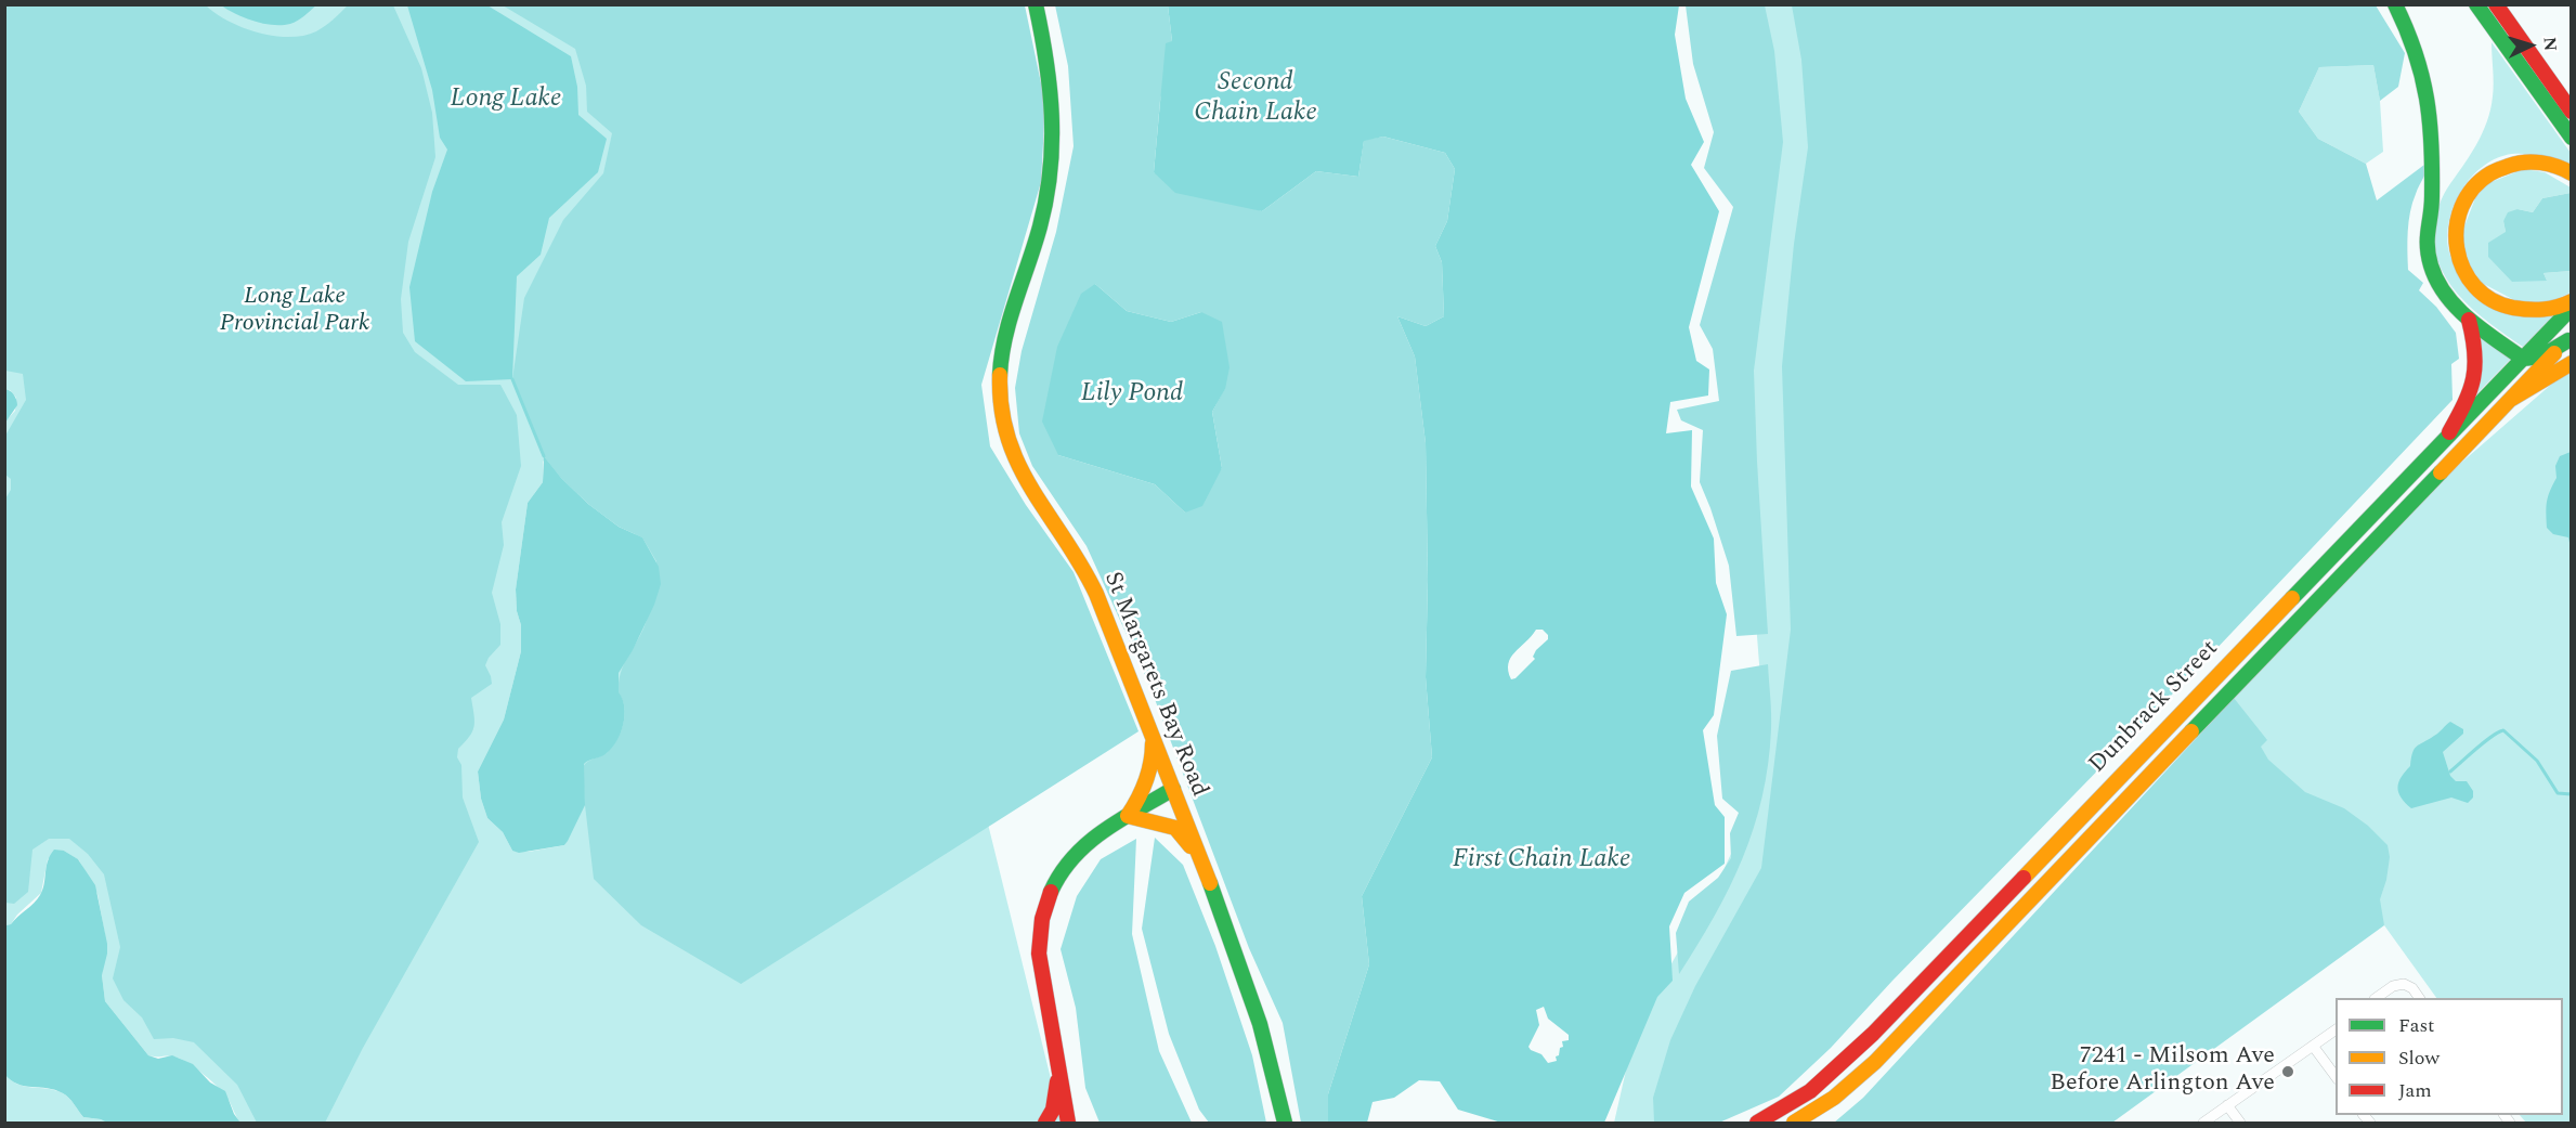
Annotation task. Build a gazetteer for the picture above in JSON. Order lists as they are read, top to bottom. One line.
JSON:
{"streets":{"main road":["St Margarets Bay Road","Dunbrack Street"]},"water":["Second Chain Lake","Long Lake","Lily Pond","First Chain Lake"],"parks":["Long Lake Provincial Park"],"places":["7241 - Milsom Ave Before Arlington Ave"],"legend":["Fast","Slow","Jam"],"north":"right"}
